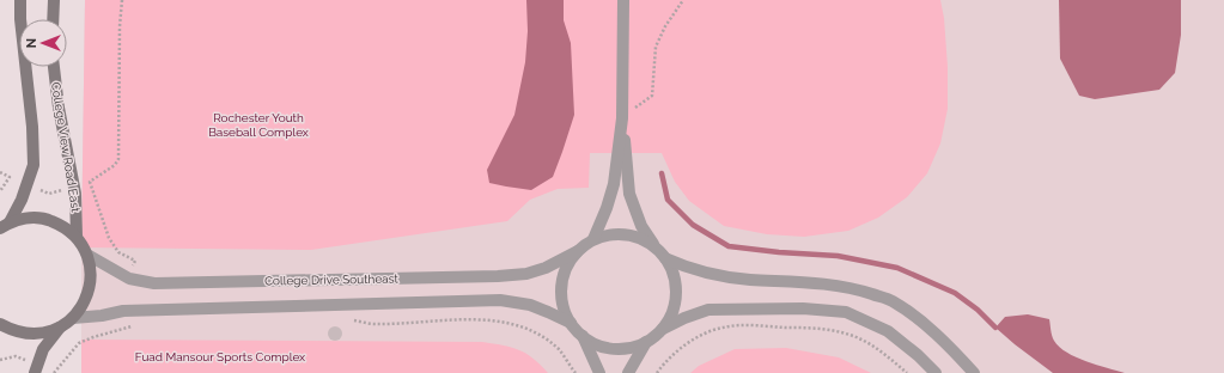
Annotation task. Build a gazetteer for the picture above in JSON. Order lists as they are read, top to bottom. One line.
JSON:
{"streets":{"main road":["College View Road East"],"street":["College Drive Southeast"]},"parks":["Rochester Youth Baseball Complex","Fuad Mansour Sports Complex"],"north":"left"}
